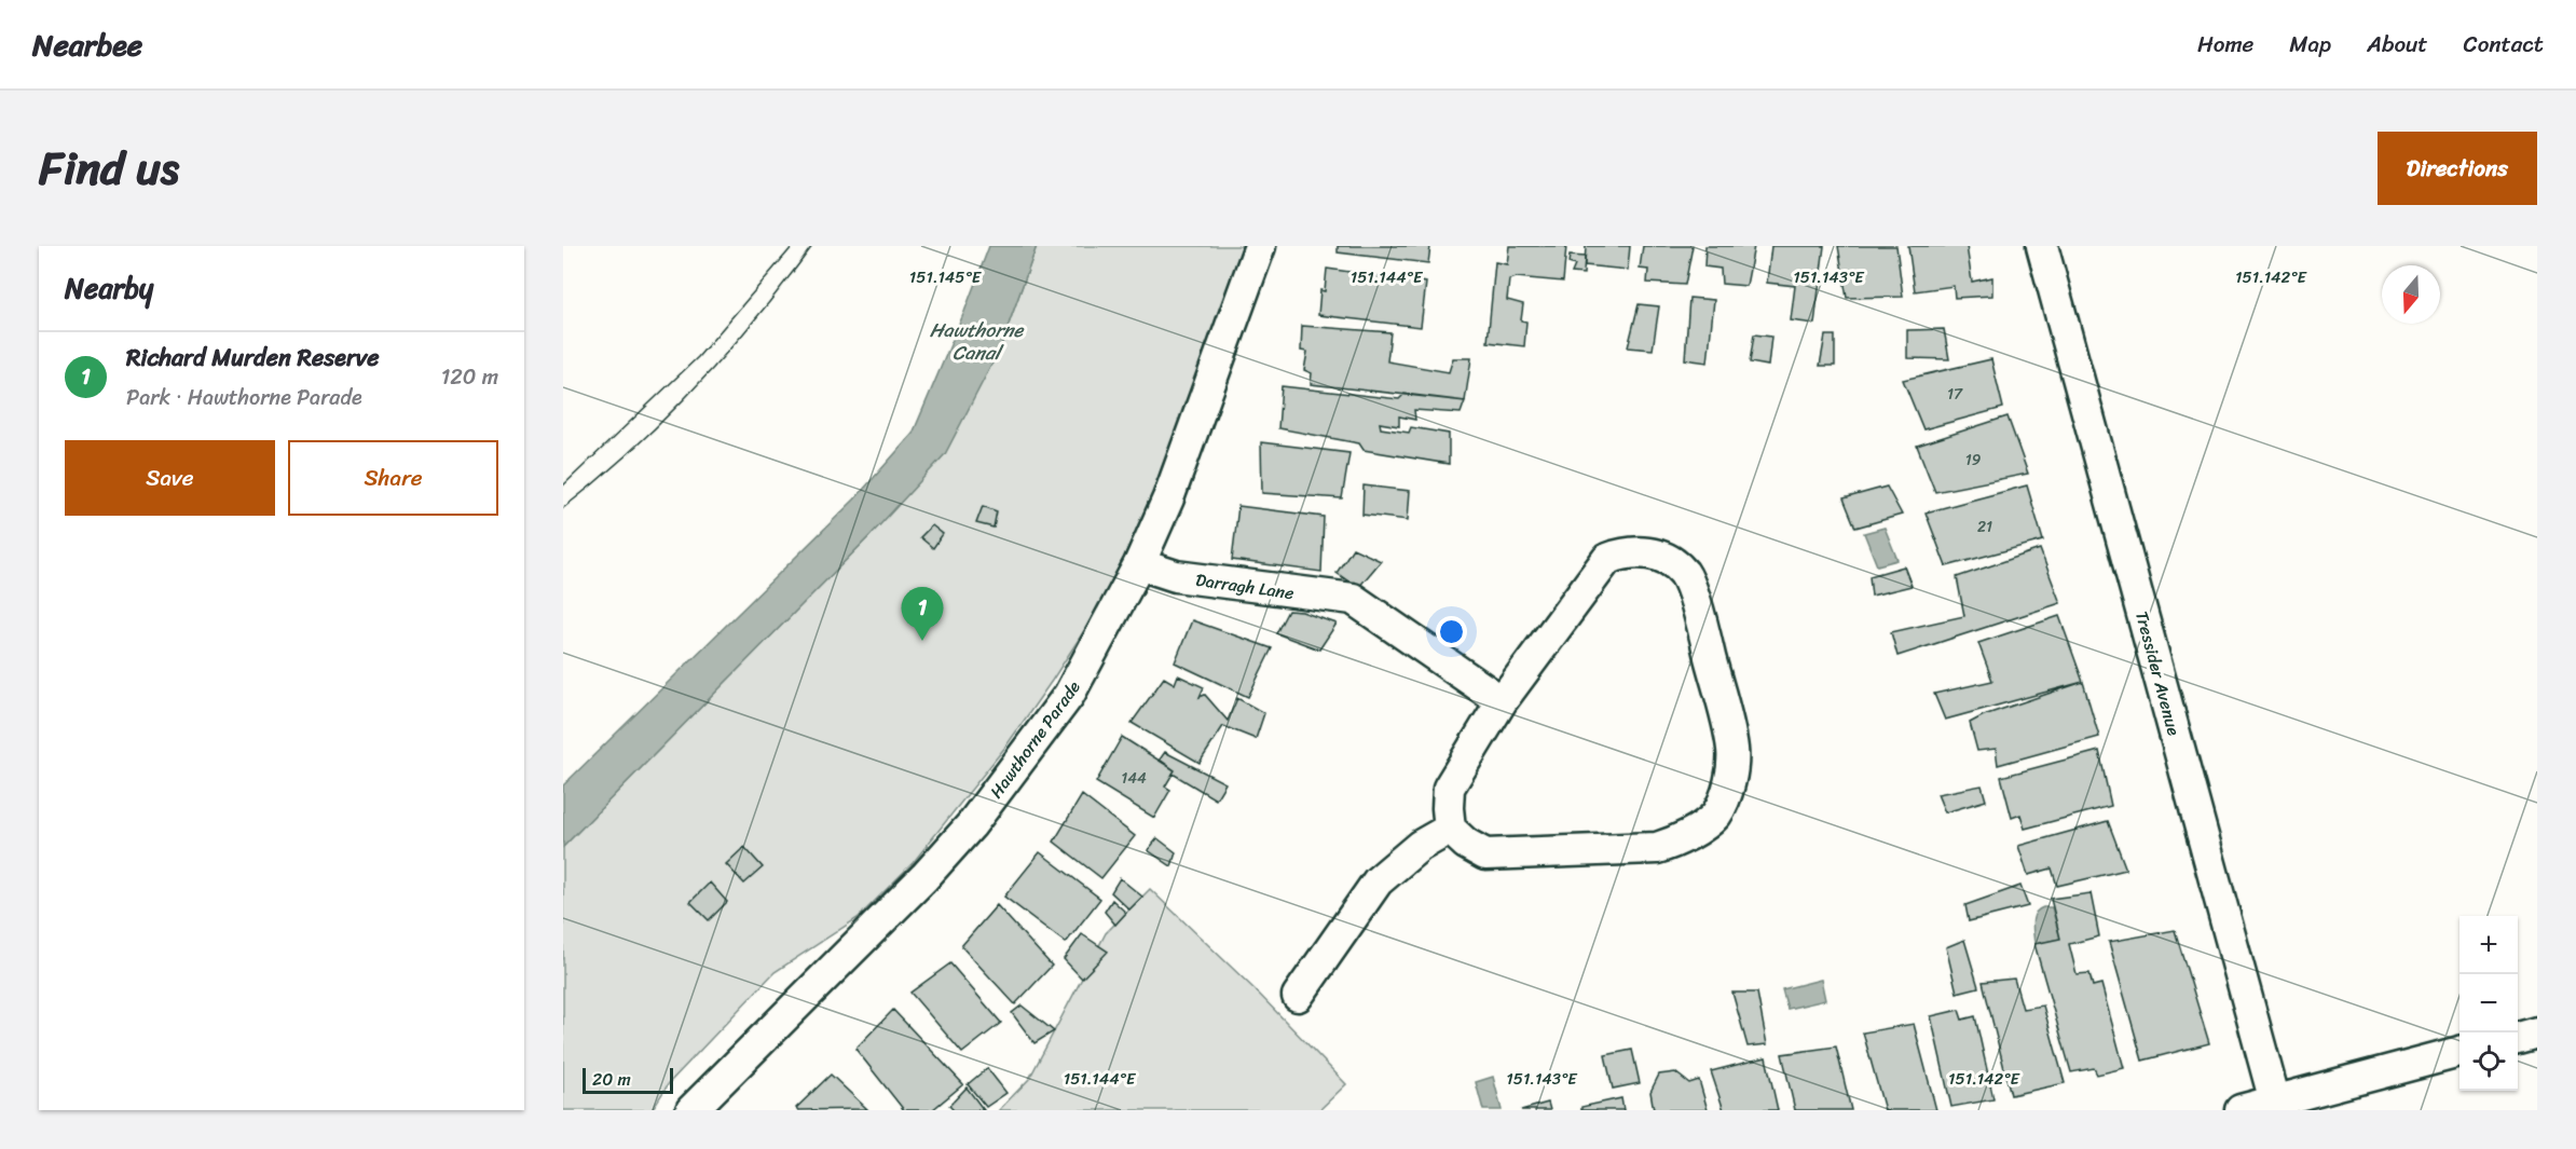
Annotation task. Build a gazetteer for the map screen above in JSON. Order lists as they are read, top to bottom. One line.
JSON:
{"streets":{"street":["Darragh Lane","Tressider Avenue","Hawthorne Parade"]},"crossings":[["Darragh Lane","Hawthorne Parade"]],"water":["Hawthorne Canal"],"house_numbers":["17","19","21","144"],"scale_bar":"20 m","north":"bottom","page":{"header":"Nearbee","nav":["Home","Map","About","Contact"],"title":"Find us","buttons":["Directions",["Save","Share"]],"heading":"Nearby","list":[{"mark":"1","name":"Richard Murden Reserve","note":"Park · Hawthorne Parade","value":"120 m"}],"pins":"1","map_buttons":["+","−"],"scale":"20 m"},"coordinates":["151.145°E","151.144°E","151.143°E","151.142°E"]}
